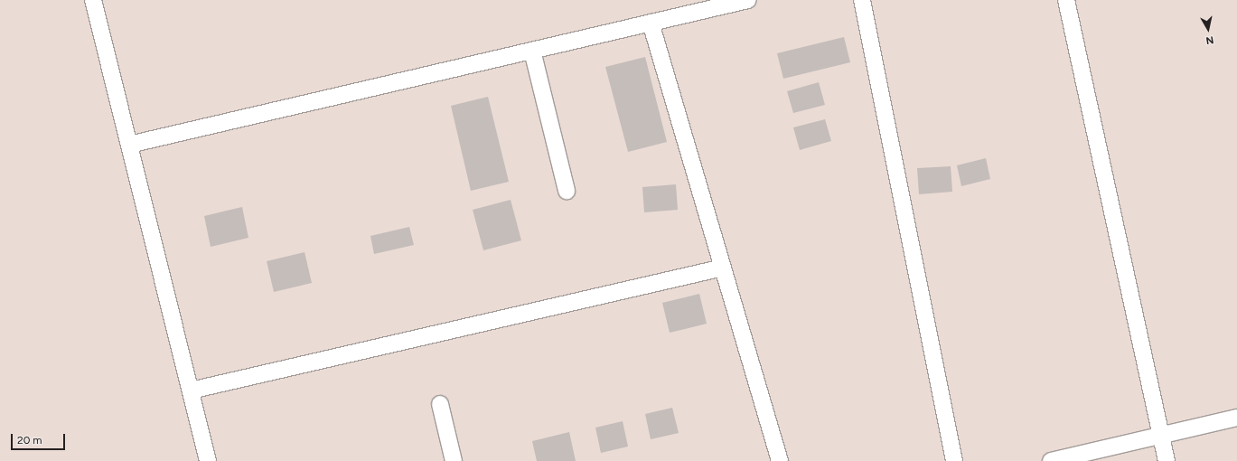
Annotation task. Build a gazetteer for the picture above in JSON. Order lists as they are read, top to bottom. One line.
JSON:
{"scale_bar":"20 m","north":"bottom"}
